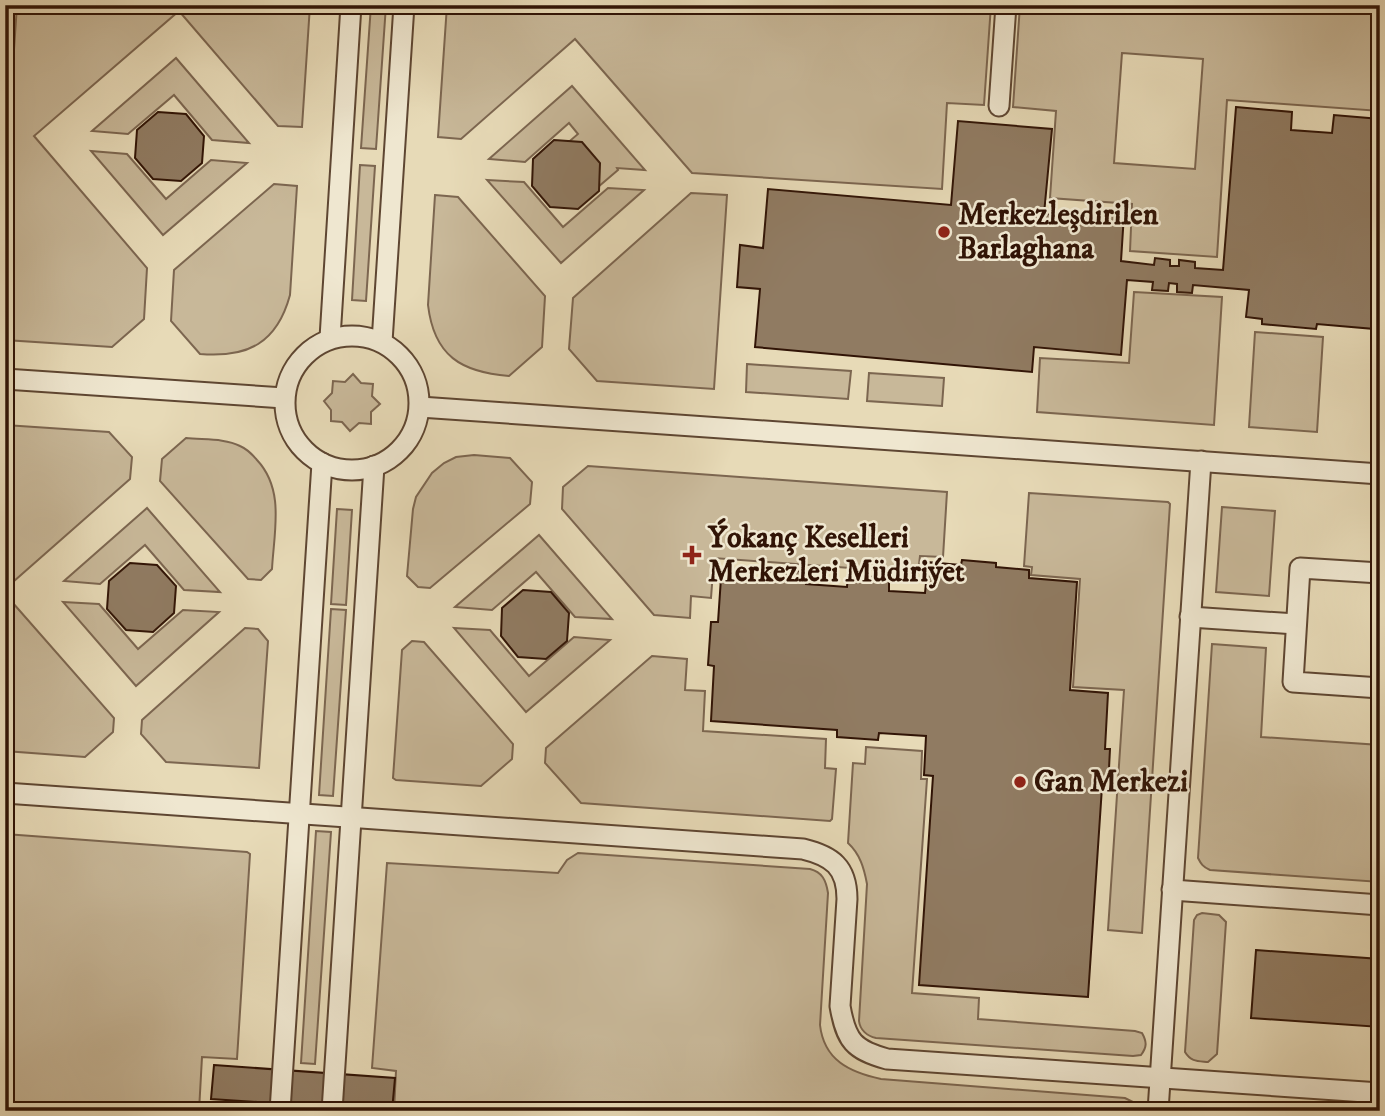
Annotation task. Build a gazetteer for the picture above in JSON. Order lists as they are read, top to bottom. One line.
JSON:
{"places":{"other":["Merkezleşdirilen Barlaghana","Gan Merkezi"],"health":["Ýokanç Keselleri Merkezleri Müdiriýet"]}}
